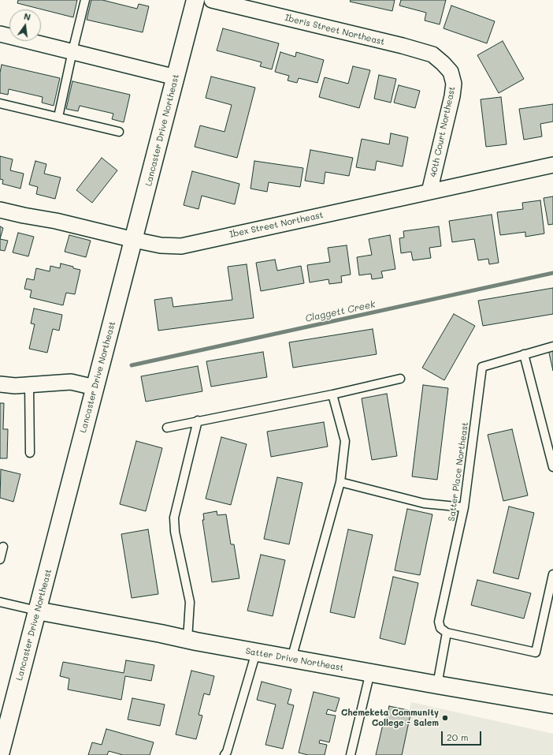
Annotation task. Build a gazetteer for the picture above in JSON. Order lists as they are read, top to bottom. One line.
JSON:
{"streets":{"main road":["Lancaster Drive Northeast","Satter Drive Northeast"],"street":["Iberis Street Northeast","40th Court Northeast","Ibex Street Northeast"],"lane":["Satter Place Northeast"]},"crossings":[["Iberis Street Northeast","40th Court Northeast"],["Lancaster Drive Northeast","Ibex Street Northeast"],["Lancaster Drive Northeast","Satter Drive Northeast"],["40th Court Northeast","Ibex Street Northeast"]],"water":["Claggett Creek"],"places":["Chemeketa Community College - Salem"],"scale_bar":"20 m","north":"top"}
